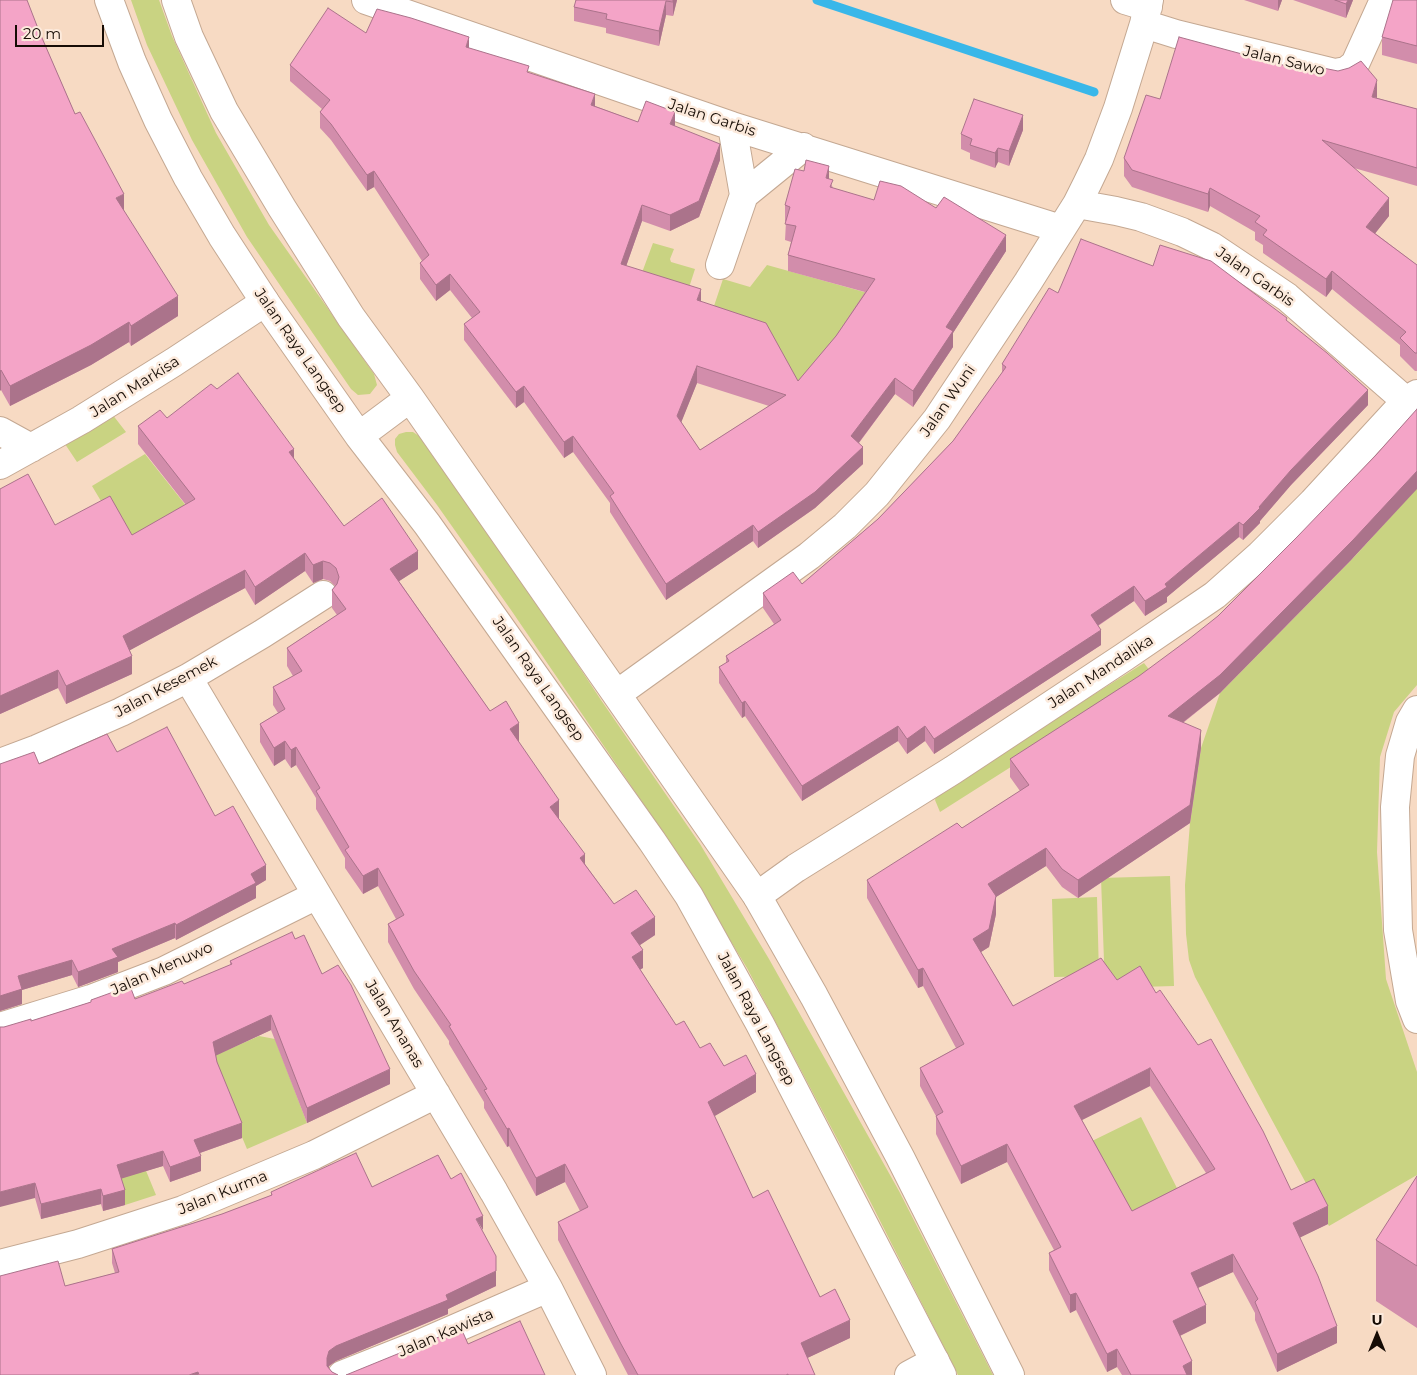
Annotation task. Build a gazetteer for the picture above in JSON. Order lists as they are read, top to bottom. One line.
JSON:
{"streets":{"street":["Jalan Sawo","Jalan Garbis","Jalan Raya Langsep","Jalan Markisa","Jalan Wuni","Jalan Mandalika","Jalan Kesemek","Jalan Menuwo","Jalan Ananas","Jalan Kurma","Jalan Kawista"]},"crossings":[["Jalan Sawo","Jalan Wuni"],["Jalan Garbis","Jalan Wuni"],["Jalan Garbis","Jalan Mandalika"],["Jalan Raya Langsep","Jalan Markisa"],["Jalan Kesemek","Jalan Ananas"],["Jalan Menuwo","Jalan Ananas"],["Jalan Ananas","Jalan Kurma"],["Jalan Ananas","Jalan Kawista"]],"scale_bar":"20 m","north":"top"}
